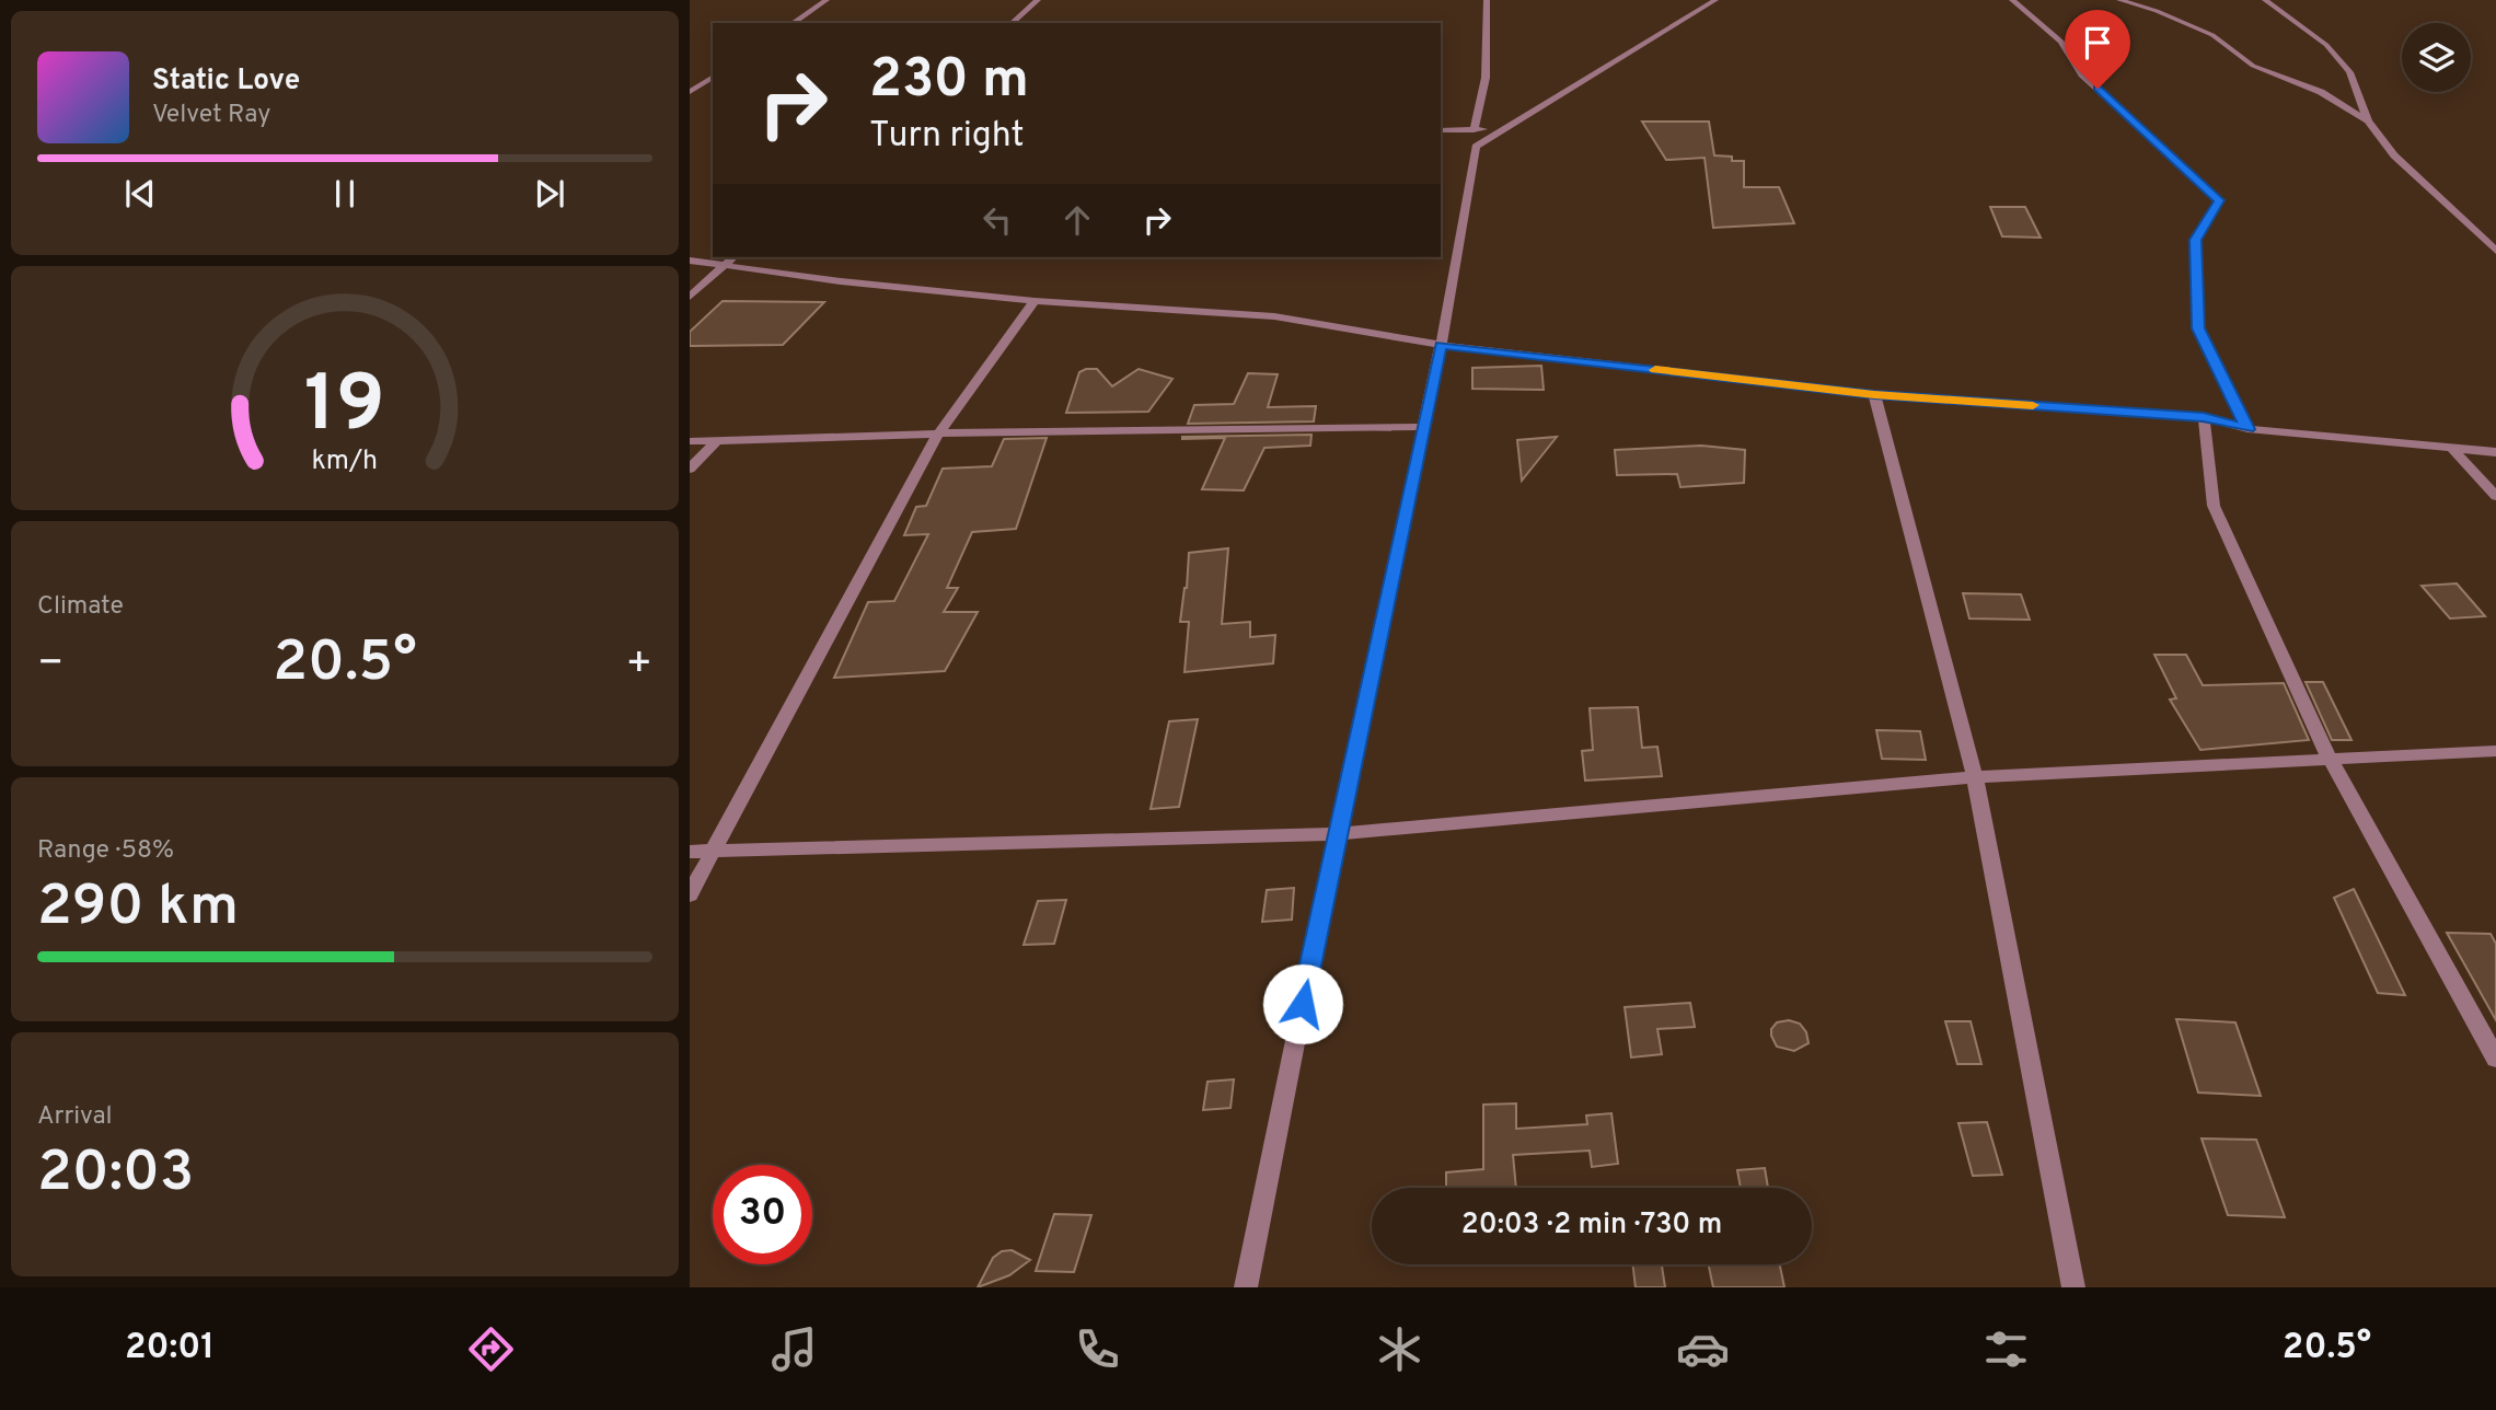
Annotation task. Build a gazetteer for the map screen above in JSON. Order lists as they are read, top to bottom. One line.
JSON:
{"page":{"turn":["230 m","Turn right"],"song":["Static Love","Velvet Ray"],"tile":["Climate",["Range · 58%","290 km"],["Arrival","20:03"]],"heat":["−","20.5°","+"],"limit":"30","trip":"20:03 · 2 min · 730 m","tabs":["20:01","20.5°"],"gauge":["19","km/h"]}}
